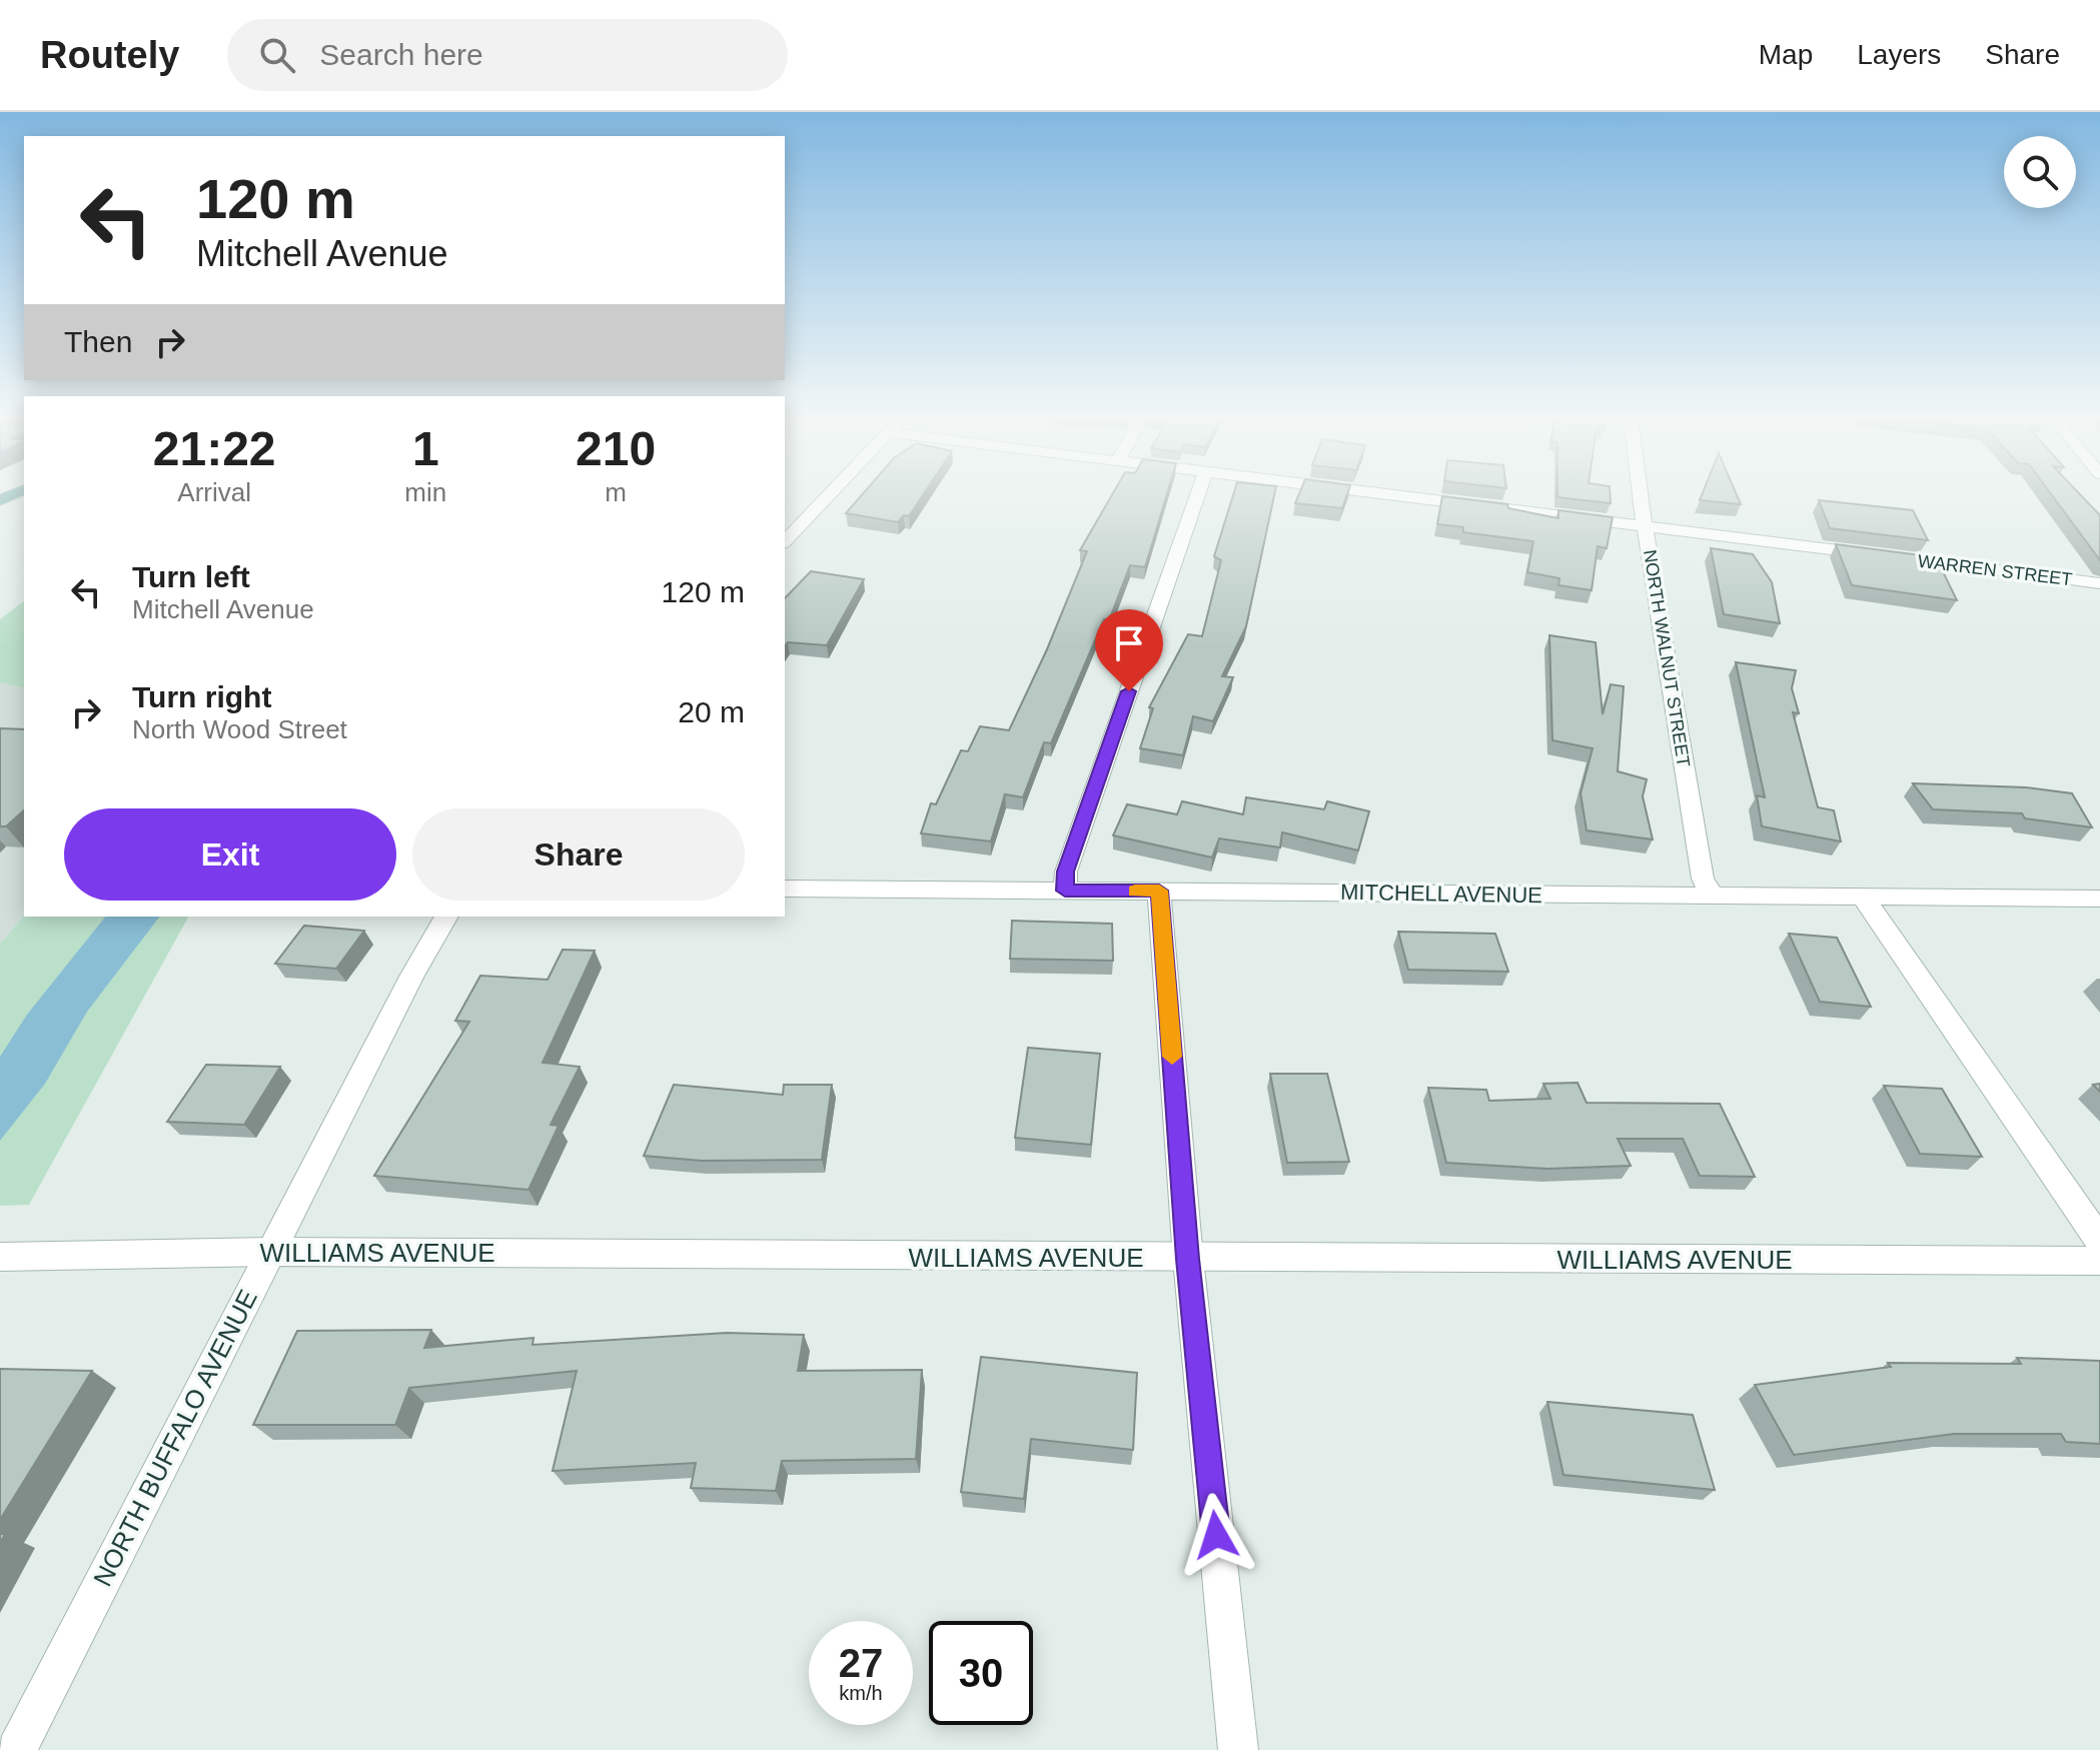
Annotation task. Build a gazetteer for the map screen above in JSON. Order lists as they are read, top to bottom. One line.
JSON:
{"streets":{"street":["WARREN STREET","NORTH WALNUT STREET","MITCHELL AVENUE","WILLIAMS AVENUE","NORTH BUFFALO AVENUE"]},"crossings":[["WARREN STREET","NORTH WALNUT STREET"],["NORTH WALNUT STREET","MITCHELL AVENUE"],["WILLIAMS AVENUE","NORTH BUFFALO AVENUE"]],"page":{"header":"Routely","search":"Search here","nav":["Map","Layers","Share"],"turn":["120 m","Mitchell Avenue"],"then":"Then","eta":["21:22","Arrival","1","min","210","m"],"list":[{"name":"Turn left","note":"Mitchell Avenue","value":"120 m"},{"name":"Turn right","note":"North Wood Street","value":"20 m"}],"buttons":["Exit","Share"],"speed":"27 km/h","limit":"30"}}
